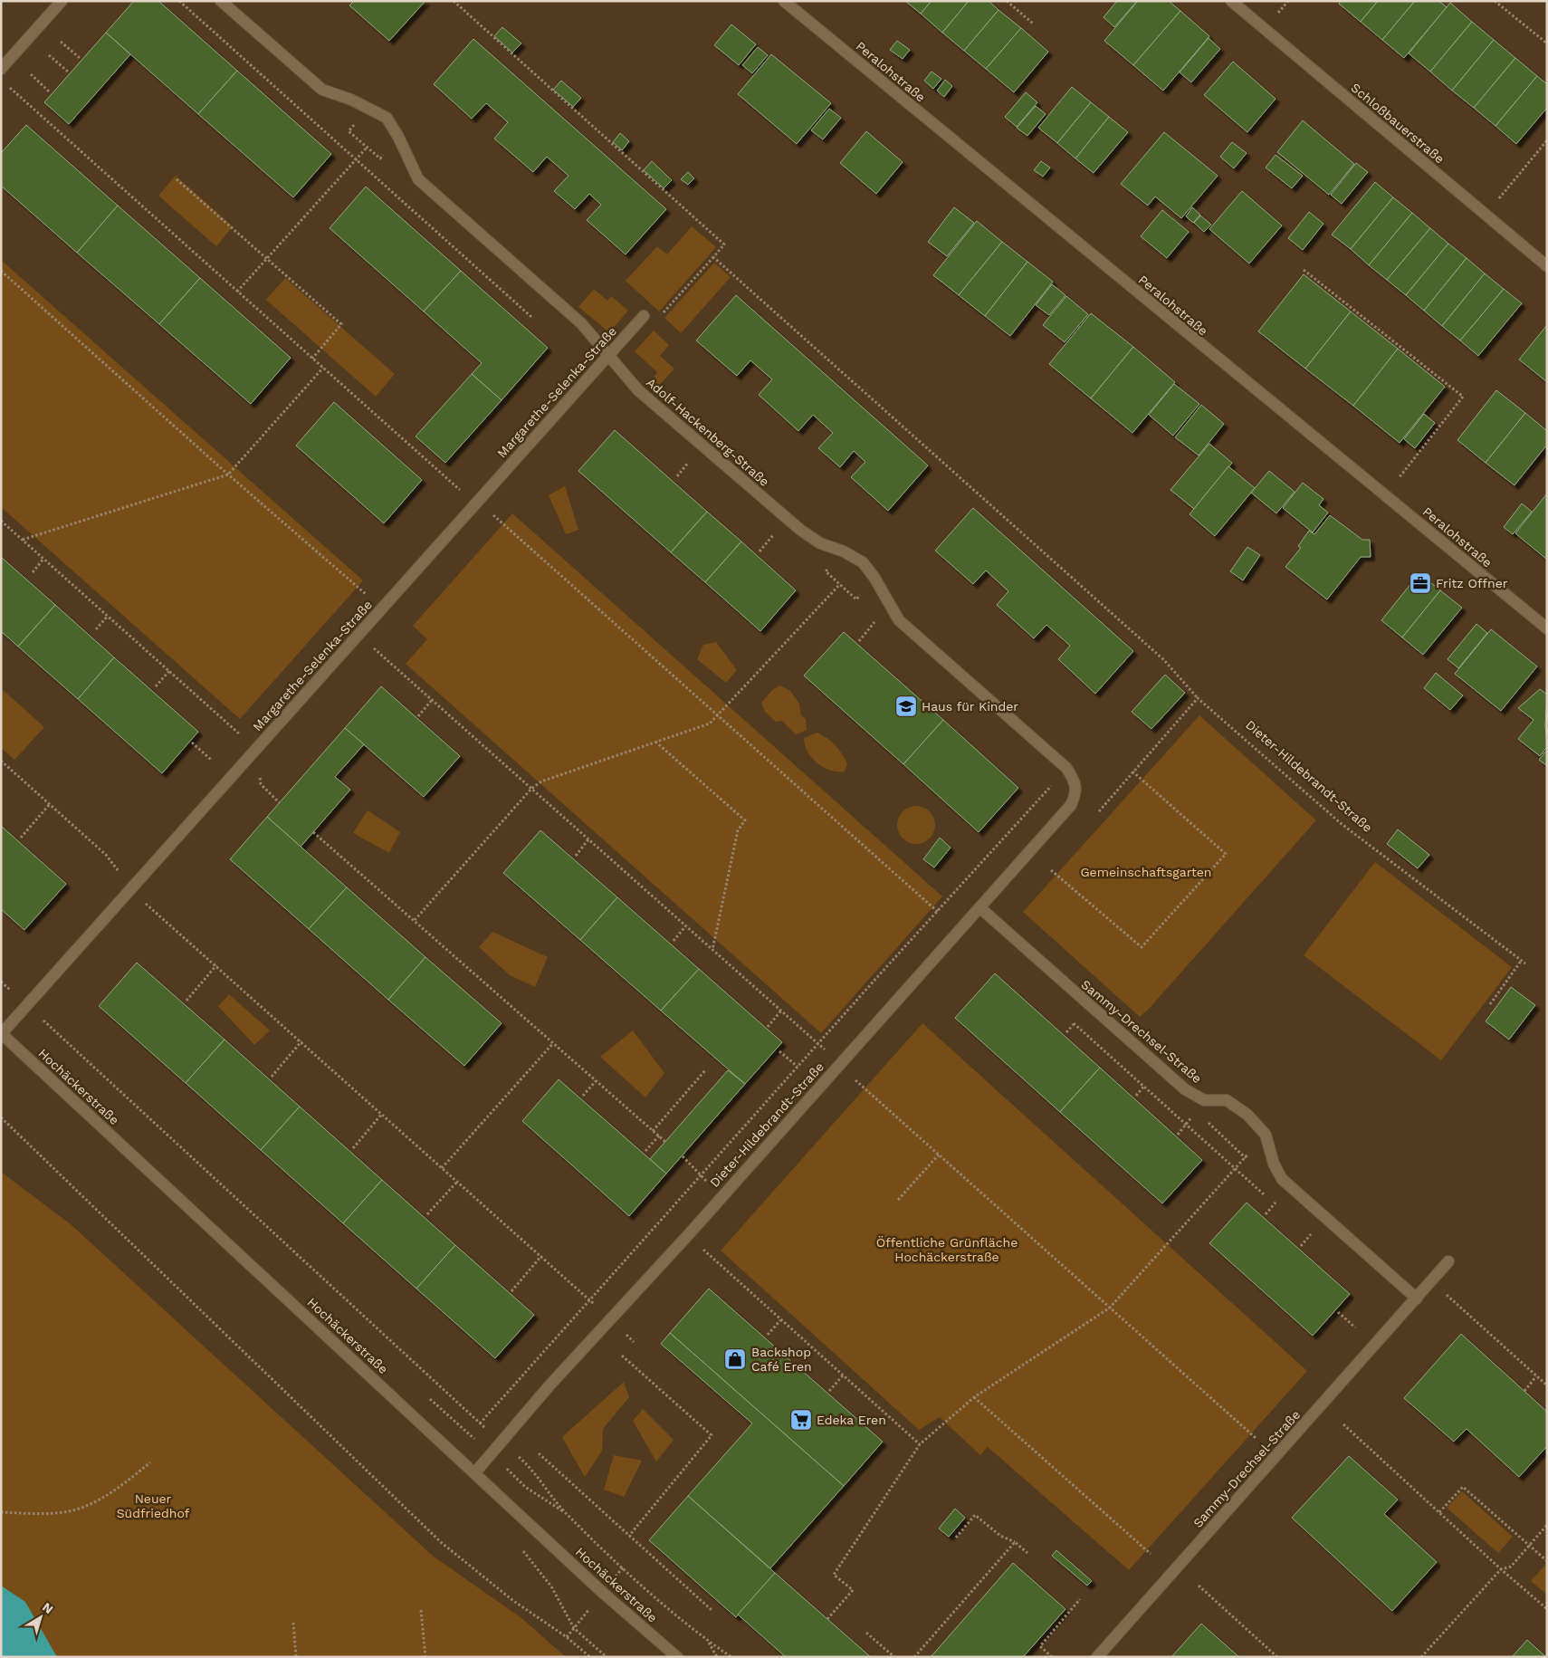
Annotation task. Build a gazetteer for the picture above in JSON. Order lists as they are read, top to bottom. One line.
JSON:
{"streets":{"street":["Peralohstraße","Schloßbauerstraße","Margarethe-Selenka-Straße","Adolf-Hackenberg-Straße","Dieter-Hildebrandt-Straße","Sammy-Drechsel-Straße","Hochäckerstraße"]},"crossings":[["Margarethe-Selenka-Straße","Adolf-Hackenberg-Straße"],["Margarethe-Selenka-Straße","Hochäckerstraße"],["Adolf-Hackenberg-Straße","Dieter-Hildebrandt-Straße"],["Dieter-Hildebrandt-Straße","Sammy-Drechsel-Straße"],["Dieter-Hildebrandt-Straße","Hochäckerstraße"]],"parks":["Gemeinschaftsgarten","Öffentliche Grünfläche Hochäckerstraße","Neuer Südfriedhof"],"places":{"office":["Fritz Offner"],"school or university":["Haus für Kinder"],"shop":["Backshop Café Eren"],"supermarket":["Edeka Eren"]},"north":"top right"}
